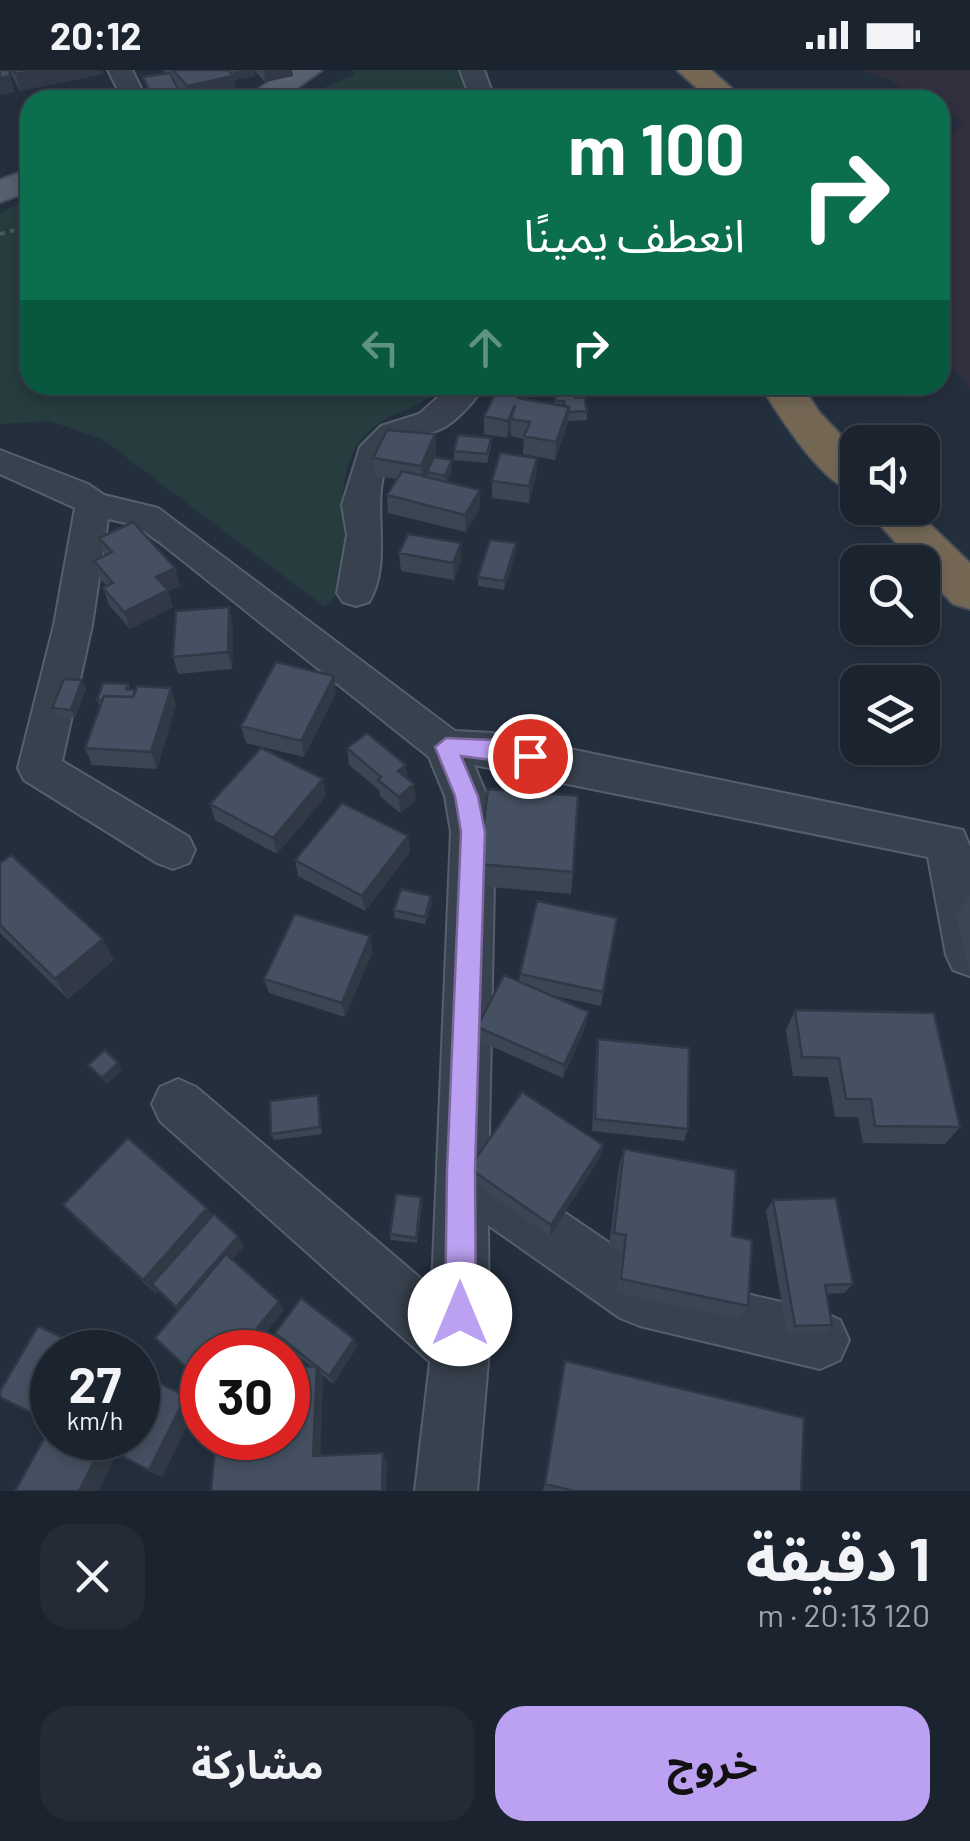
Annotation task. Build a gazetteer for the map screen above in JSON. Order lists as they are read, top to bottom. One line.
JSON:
{"page":{"status":"20:12","turn":["100 m","انعطف يمينًا"],"speed":"27 km/h","limit":"30","heading":["1 دقيقة","120 m · 20:13"],"buttons":["خروج","مشاركة"]}}
